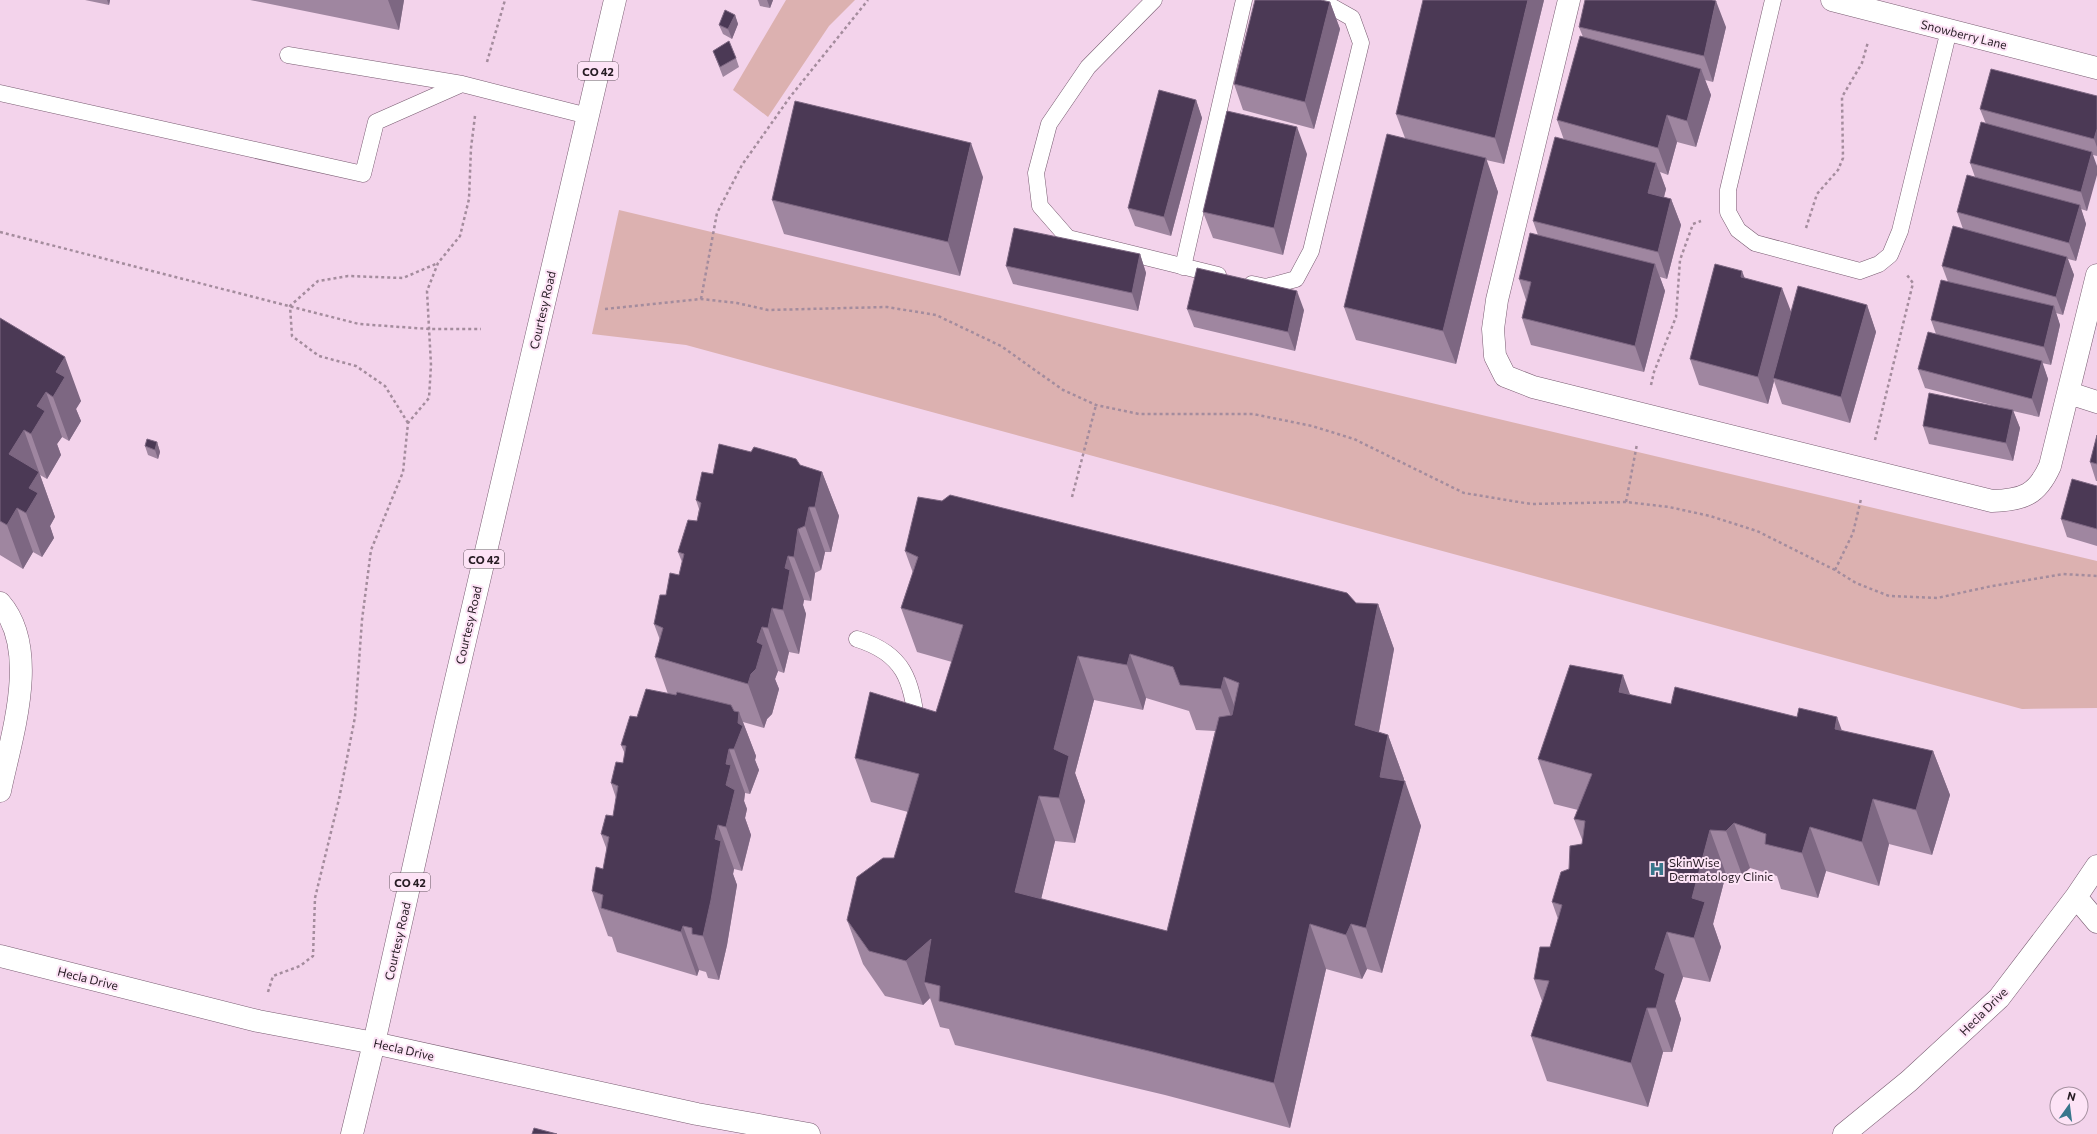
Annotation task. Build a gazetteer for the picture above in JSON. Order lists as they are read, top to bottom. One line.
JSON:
{"streets":{"street":["Snowberry Lane","CO 42","Courtesy Road","Hecla Drive"]},"crossings":[["Courtesy Road","Hecla Drive"]],"places":{"hospital":["SkinWise Dermatology Clinic"]},"north":"top"}
